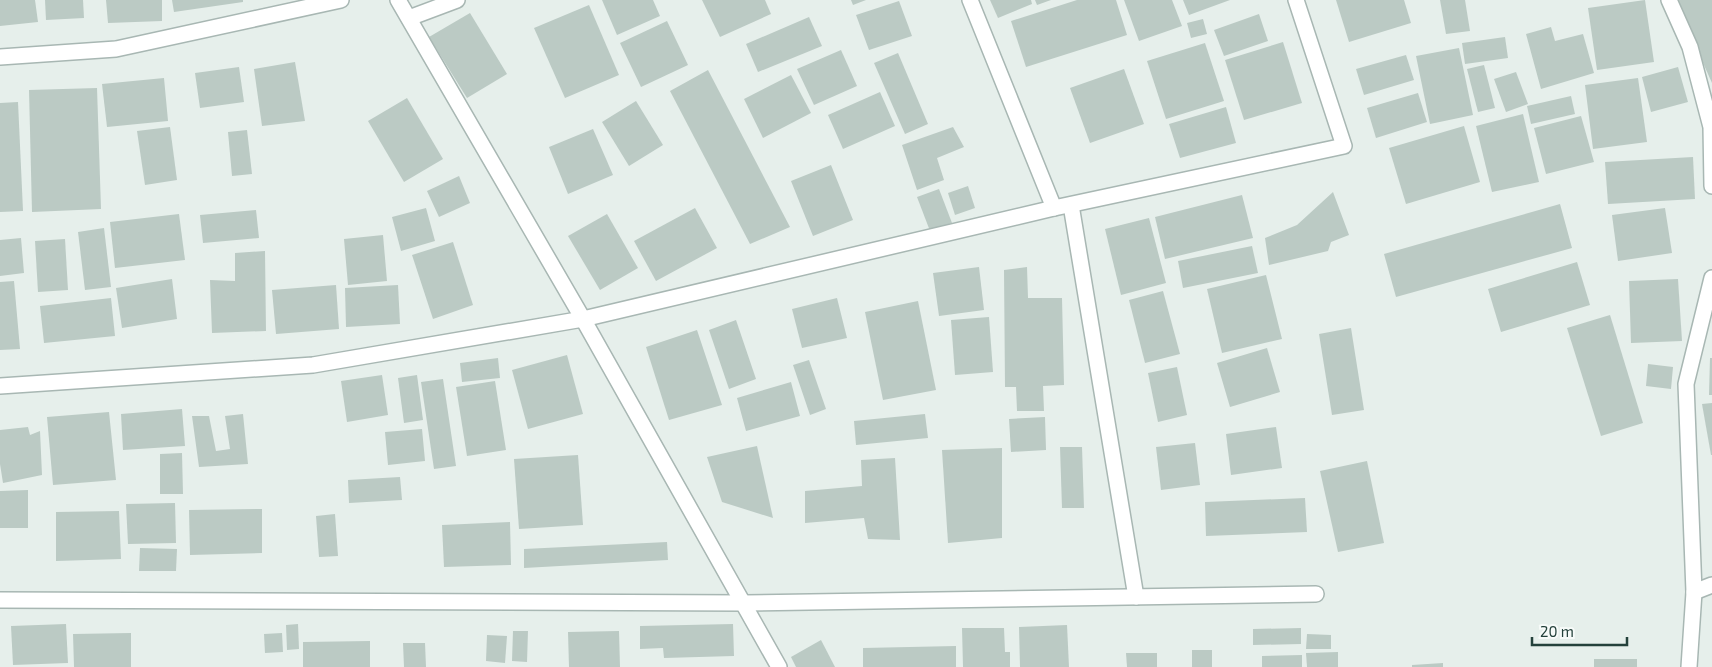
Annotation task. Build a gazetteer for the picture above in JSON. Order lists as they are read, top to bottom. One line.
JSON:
{"scale_bar":"20 m"}
